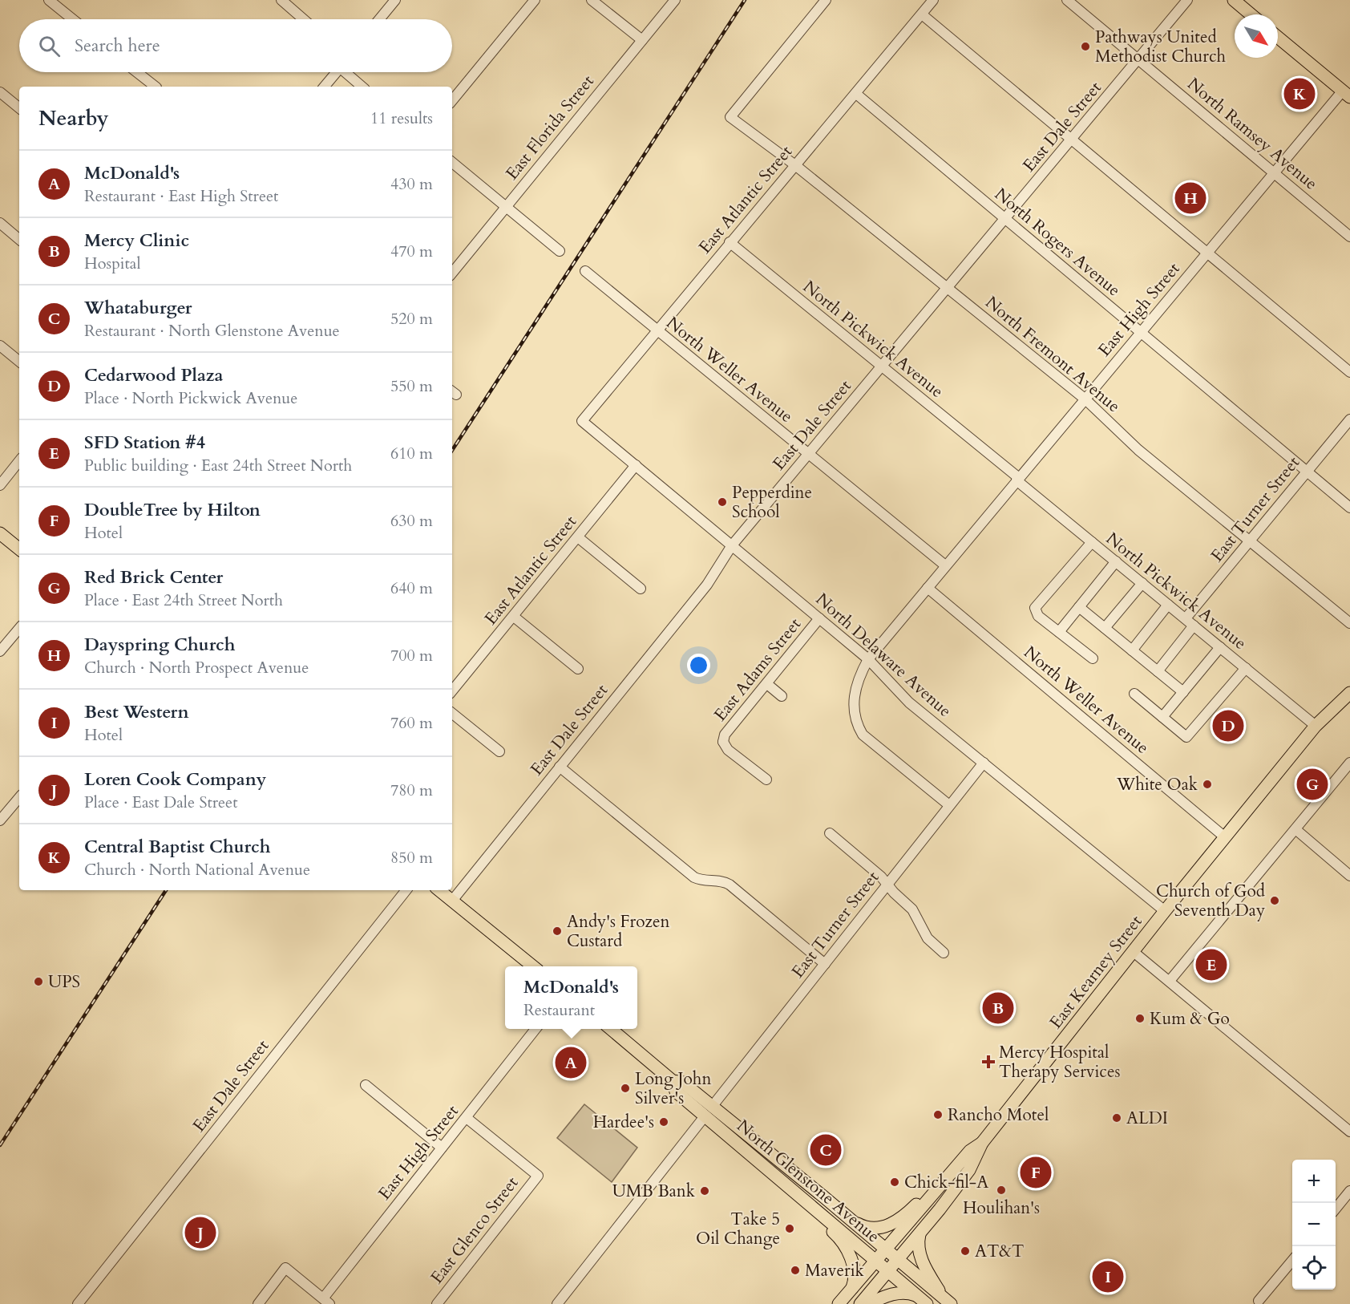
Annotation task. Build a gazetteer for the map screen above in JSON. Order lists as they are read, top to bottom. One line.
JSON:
{"streets":{"main road":["East Kearney Street","North Glenstone Avenue"],"street":["East Dale Street","East Florida Street","North Ramsey Avenue","East Atlantic Street","North Rogers Avenue","East High Street","North Pickwick Avenue","North Fremont Avenue","North Weller Avenue","East Turner Street","North Delaware Avenue","East Adams Street","East Glenco Street"]},"crossings":[["East Dale Street","North Ramsey Avenue"],["East Dale Street","North Rogers Avenue"],["East Dale Street","North Pickwick Avenue"],["East Dale Street","North Fremont Avenue"],["East Dale Street","North Weller Avenue"],["East Dale Street","North Delaware Avenue"],["North Ramsey Avenue","East High Street"],["East Atlantic Street","North Rogers Avenue"],["East Atlantic Street","North Pickwick Avenue"],["East Atlantic Street","North Fremont Avenue"],["East Atlantic Street","North Weller Avenue"],["East Atlantic Street","North Delaware Avenue"],["North Rogers Avenue","East High Street"],["North Rogers Avenue","East Turner Street"],["East High Street","North Pickwick Avenue"],["East High Street","North Fremont Avenue"],["East High Street","North Weller Avenue"],["East High Street","East Turner Street"],["East High Street","North Delaware Avenue"],["East High Street","East Glenco Street"],["North Pickwick Avenue","East Turner Street"],["North Pickwick Avenue","East Kearney Street"],["North Fremont Avenue","East Turner Street"],["North Weller Avenue","East Kearney Street"],["East Turner Street","North Delaware Avenue"],["East Turner Street","North Glenstone Avenue"],["North Delaware Avenue","East Adams Street"],["North Delaware Avenue","East Kearney Street"],["East Kearney Street","North Glenstone Avenue"]],"places":{"other":["Pathways United Methodist Church","Pepperdine School","White Oak","Church of God Seventh Day","Andy's Frozen Custard","UPS","Kum & Go","Long John Silver's","Rancho Motel","ALDI","Hardee's","Chick-fil-A","Houlihan's","UMB Bank","Take 5 Oil Change","AT&T","Maverik"],"health":["Mercy Hospital Therapy Services"]},"north":"bottom right","page":{"search":"Search here","pins":["K","H","D","G","E","B","A","C","F","J","I"],"heading":["Nearby","11 results"],"list":[{"mark":"A","name":"McDonald's","note":"Restaurant · East High Street","value":"430 m"},{"mark":"B","name":"Mercy Clinic","note":"Hospital","value":"470 m"},{"mark":"C","name":"Whataburger","note":"Restaurant · North Glenstone Avenue","value":"520 m"},{"mark":"D","name":"Cedarwood Plaza","note":"Place · North Pickwick Avenue","value":"550 m"},{"mark":"E","name":"SFD Station #4","note":"Public building · East 24th Street North","value":"610 m"},{"mark":"F","name":"DoubleTree by Hilton","note":"Hotel","value":"630 m"},{"mark":"G","name":"Red Brick Center","note":"Place · East 24th Street North","value":"640 m"},{"mark":"H","name":"Dayspring Church","note":"Church · North Prospect Avenue","value":"700 m"},{"mark":"I","name":"Best Western","note":"Hotel","value":"760 m"},{"mark":"J","name":"Loren Cook Company","note":"Place · East Dale Street","value":"780 m"},{"mark":"K","name":"Central Baptist Church","note":"Church · North National Avenue","value":"850 m"}],"popup":["McDonald's","Restaurant"],"map_buttons":["+","−"]}}
